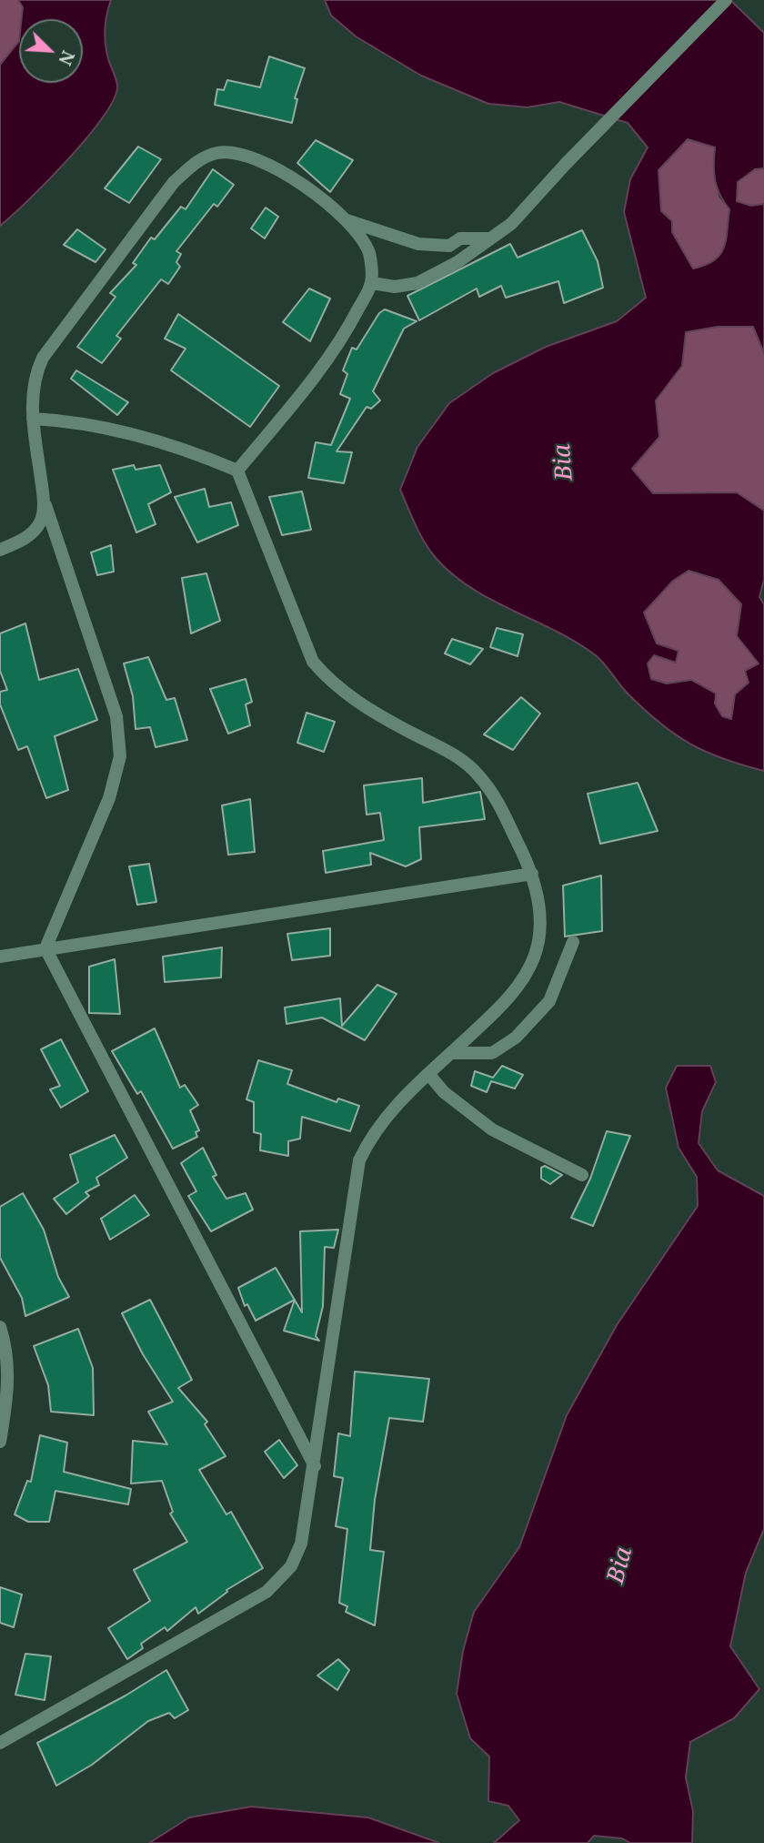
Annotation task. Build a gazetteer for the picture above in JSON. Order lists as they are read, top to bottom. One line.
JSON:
{"water":["Bia"],"north":"bottom right"}
